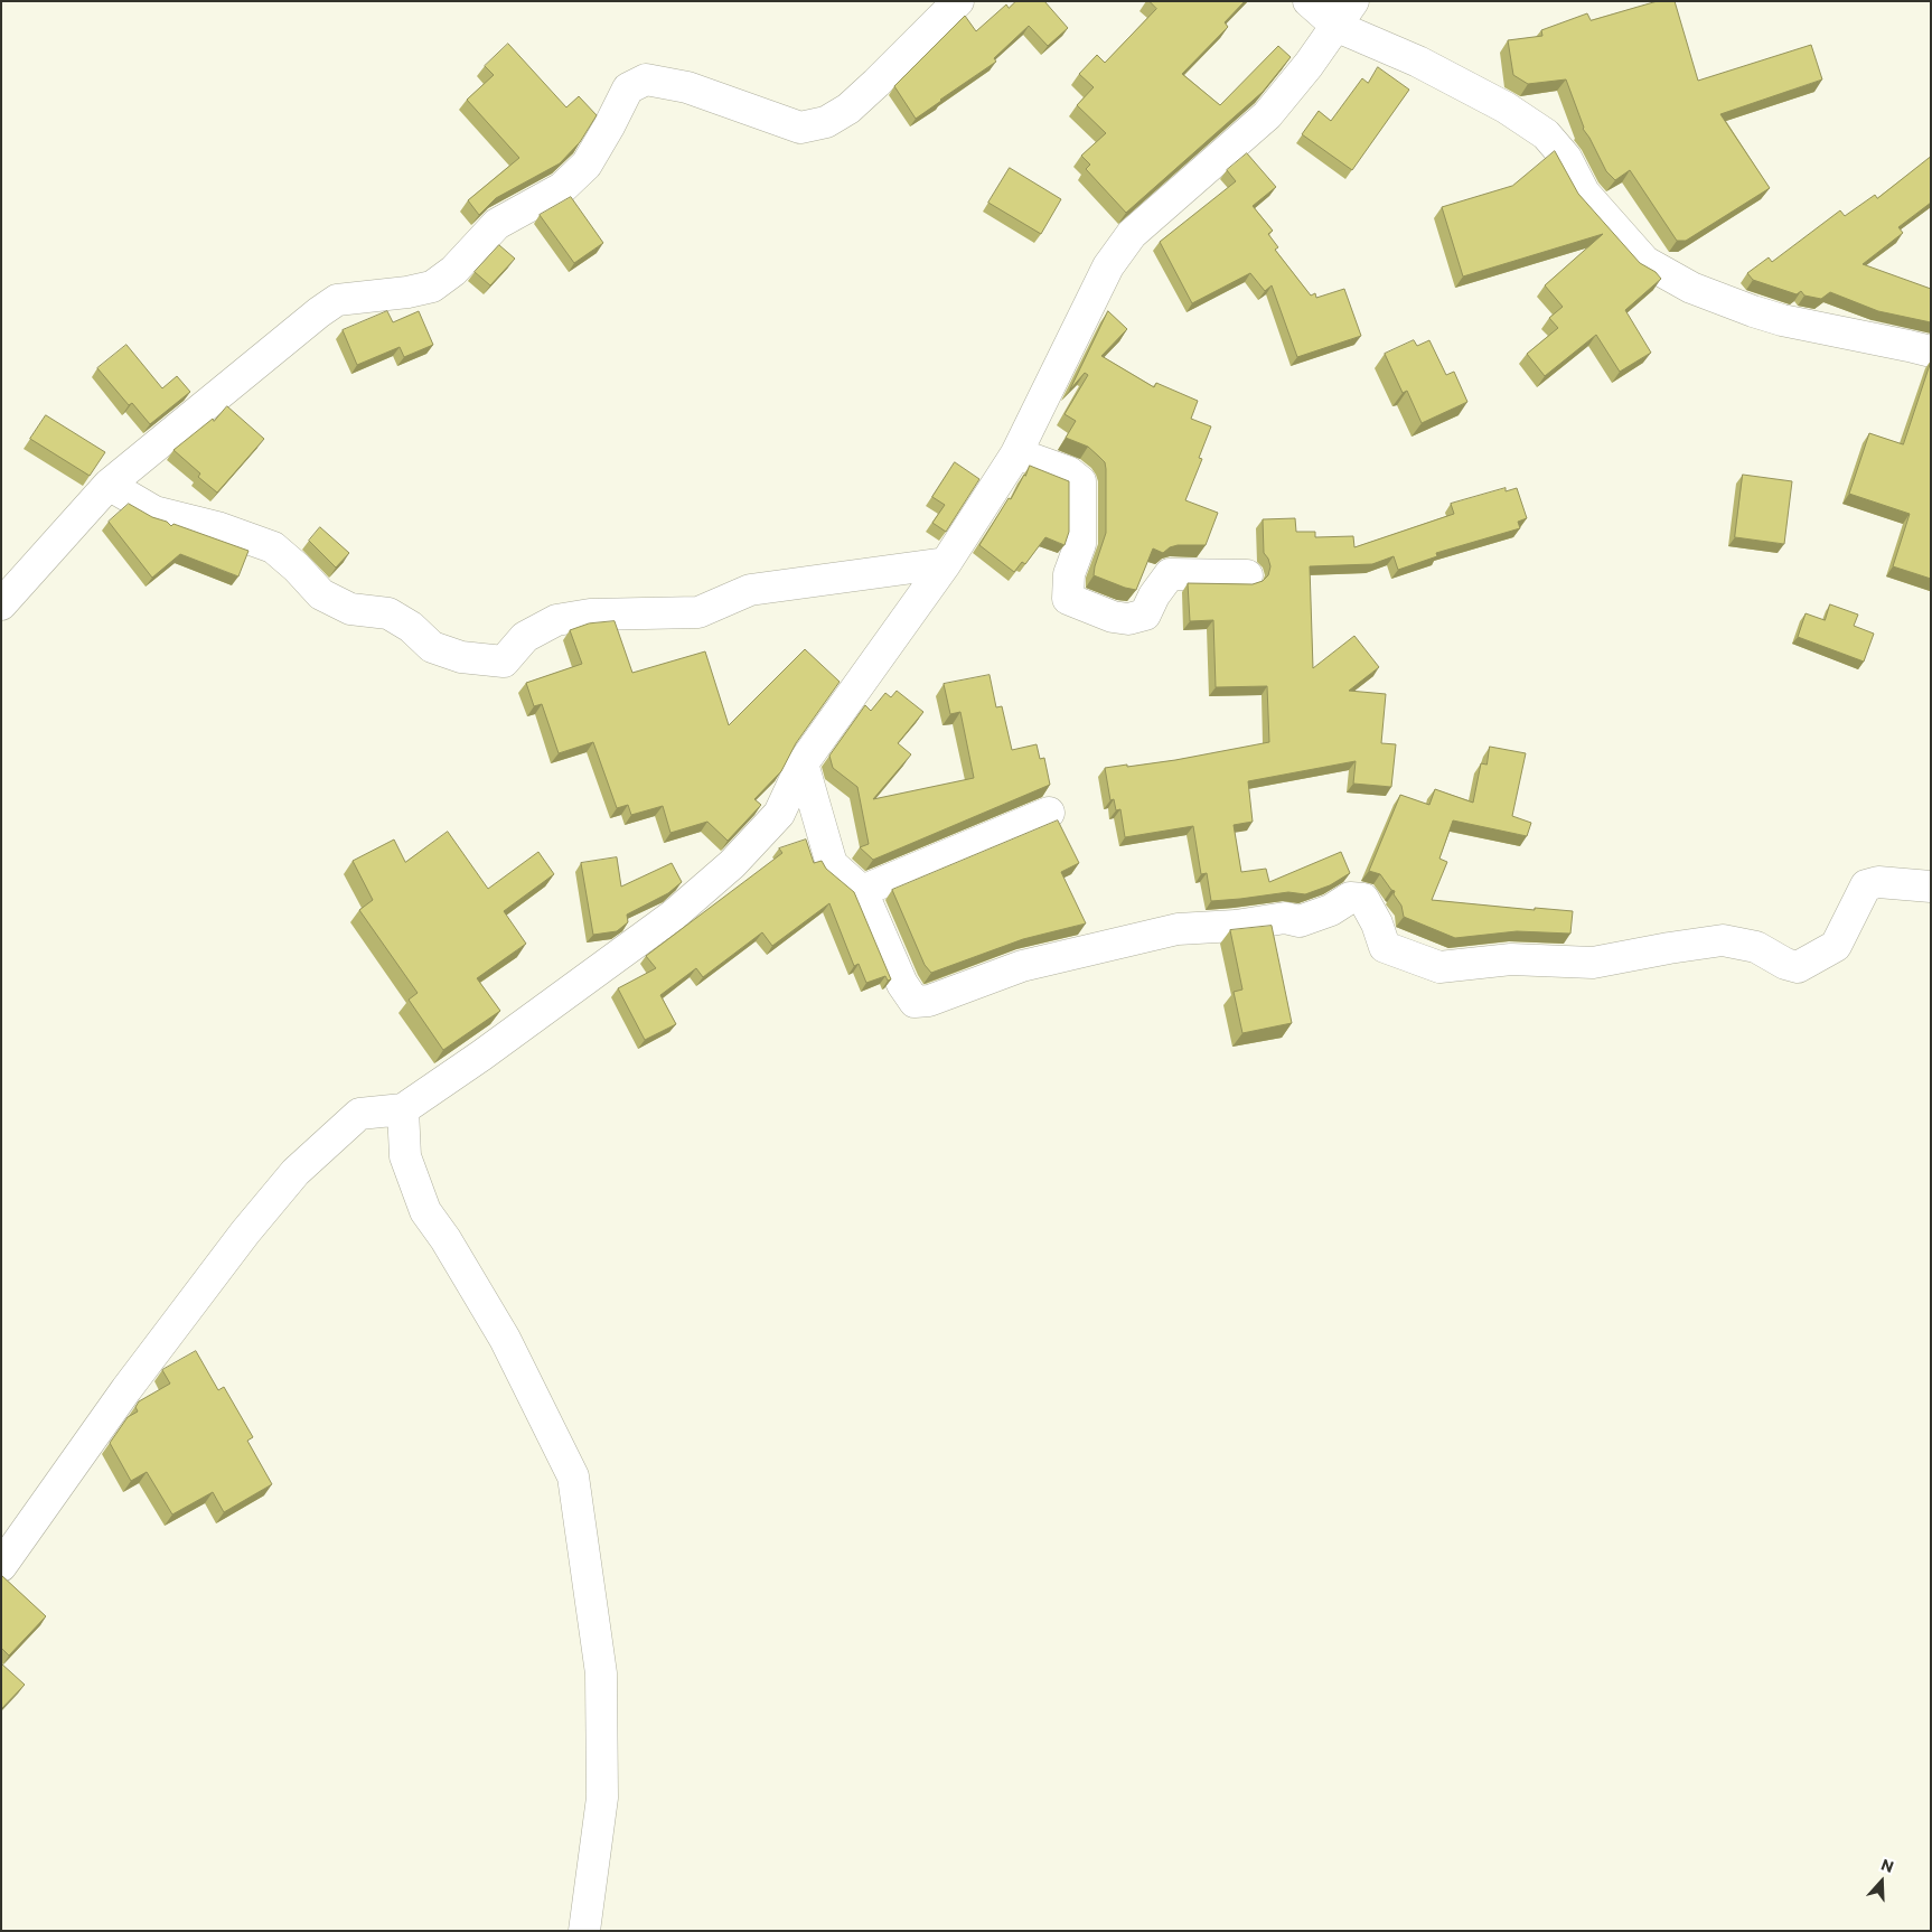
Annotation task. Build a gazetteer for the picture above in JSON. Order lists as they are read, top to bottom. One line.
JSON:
{"north":"top"}
